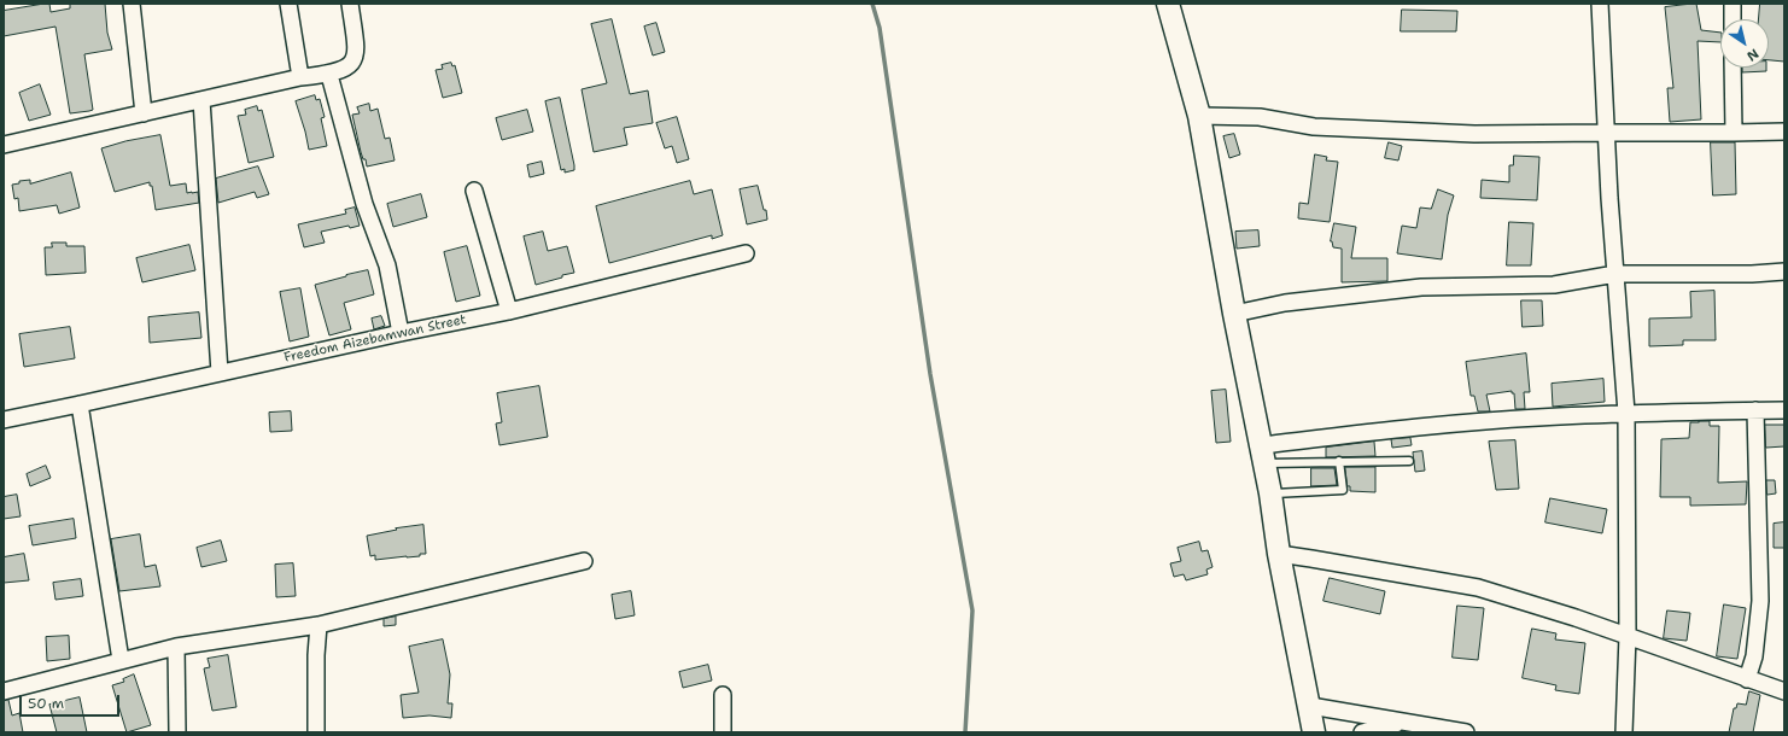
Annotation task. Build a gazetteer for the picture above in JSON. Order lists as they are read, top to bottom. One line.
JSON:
{"streets":{"street":["Freedom Aizebamwan Street"]},"scale_bar":"50 m","north":"bottom right"}
